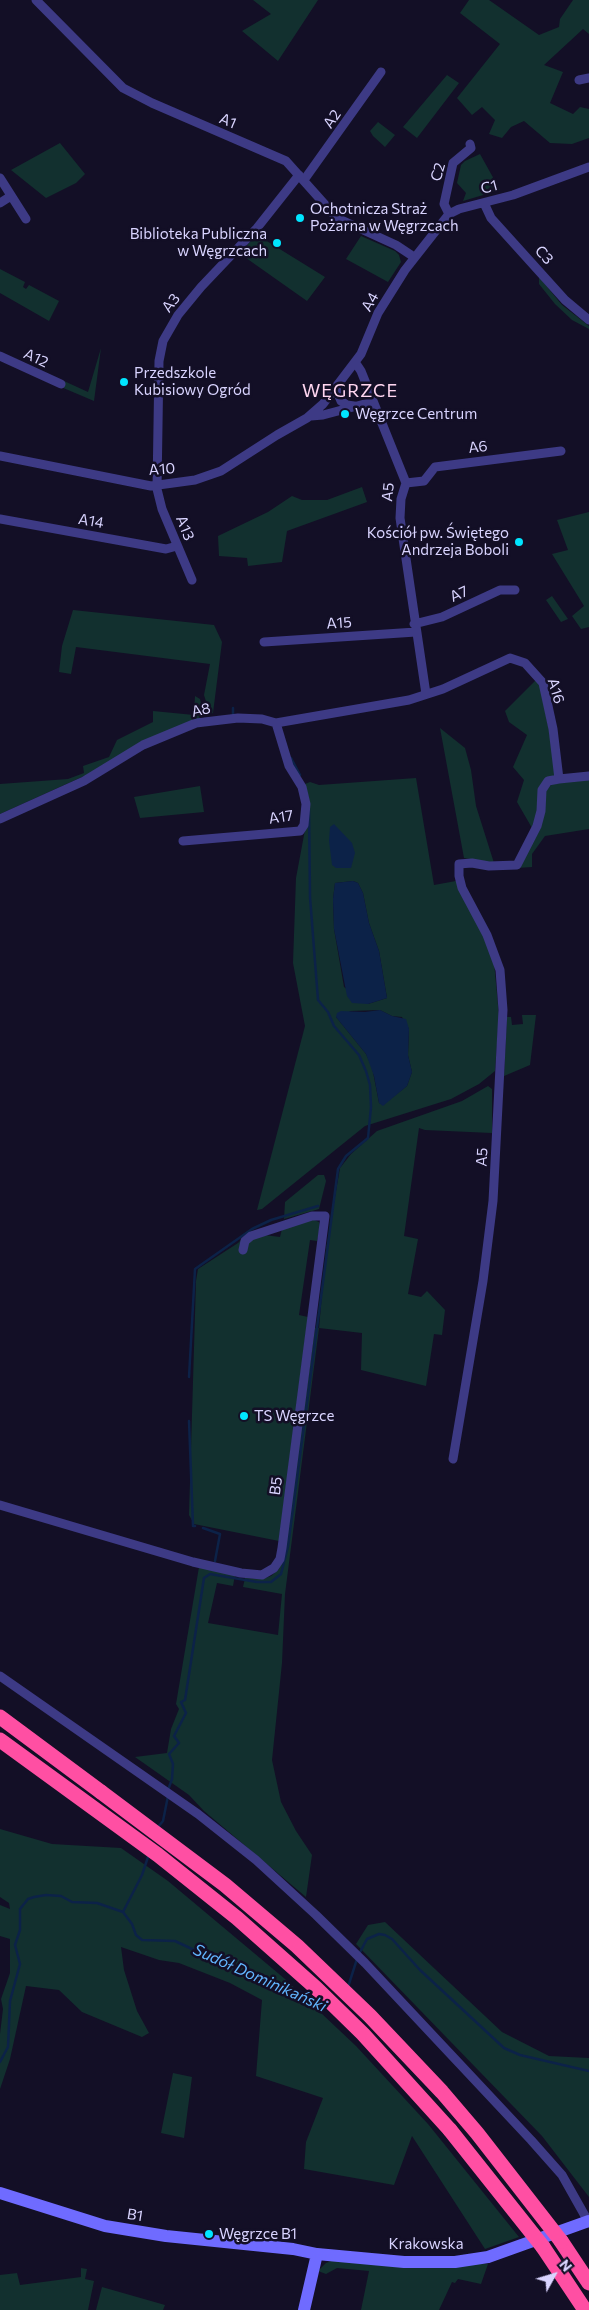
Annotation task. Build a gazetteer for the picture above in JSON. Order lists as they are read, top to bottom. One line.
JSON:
{"streets":{"street":["A2","A1","C2","C1","C3","A4","A3","A12","A6","A10","A5","A14","A13","A7","A15","A16","A8","A17","B5","B1","Krakowska"]},"crossings":[["A2","A1"],["A2","A3"],["A1","A4"],["A1","A3"],["C2","C1"],["C1","C3"],["A4","A10"],["A4","A5"],["A3","A10"],["A3","A13"],["A6","A5"],["A10","A5"],["A10","A13"],["A5","A7"],["A5","A15"],["A5","A16"],["A5","A8"],["A14","A13"],["A7","A15"],["A16","A8"],["A8","A17"],["B1","Krakowska"]],"districts":["WĘGRZCE"],"water":["Sudół Dominikański"],"places":["Ochotnicza Straż Pożarna w Węgrzcach","Biblioteka Publiczna w Węgrzcach","Przedszkole Kubisiowy Ogród","Węgrzce Centrum","Kościół pw. Świętego Andrzeja Boboli","TS Węgrzce","Węgrzce B1"],"north":"top right"}
